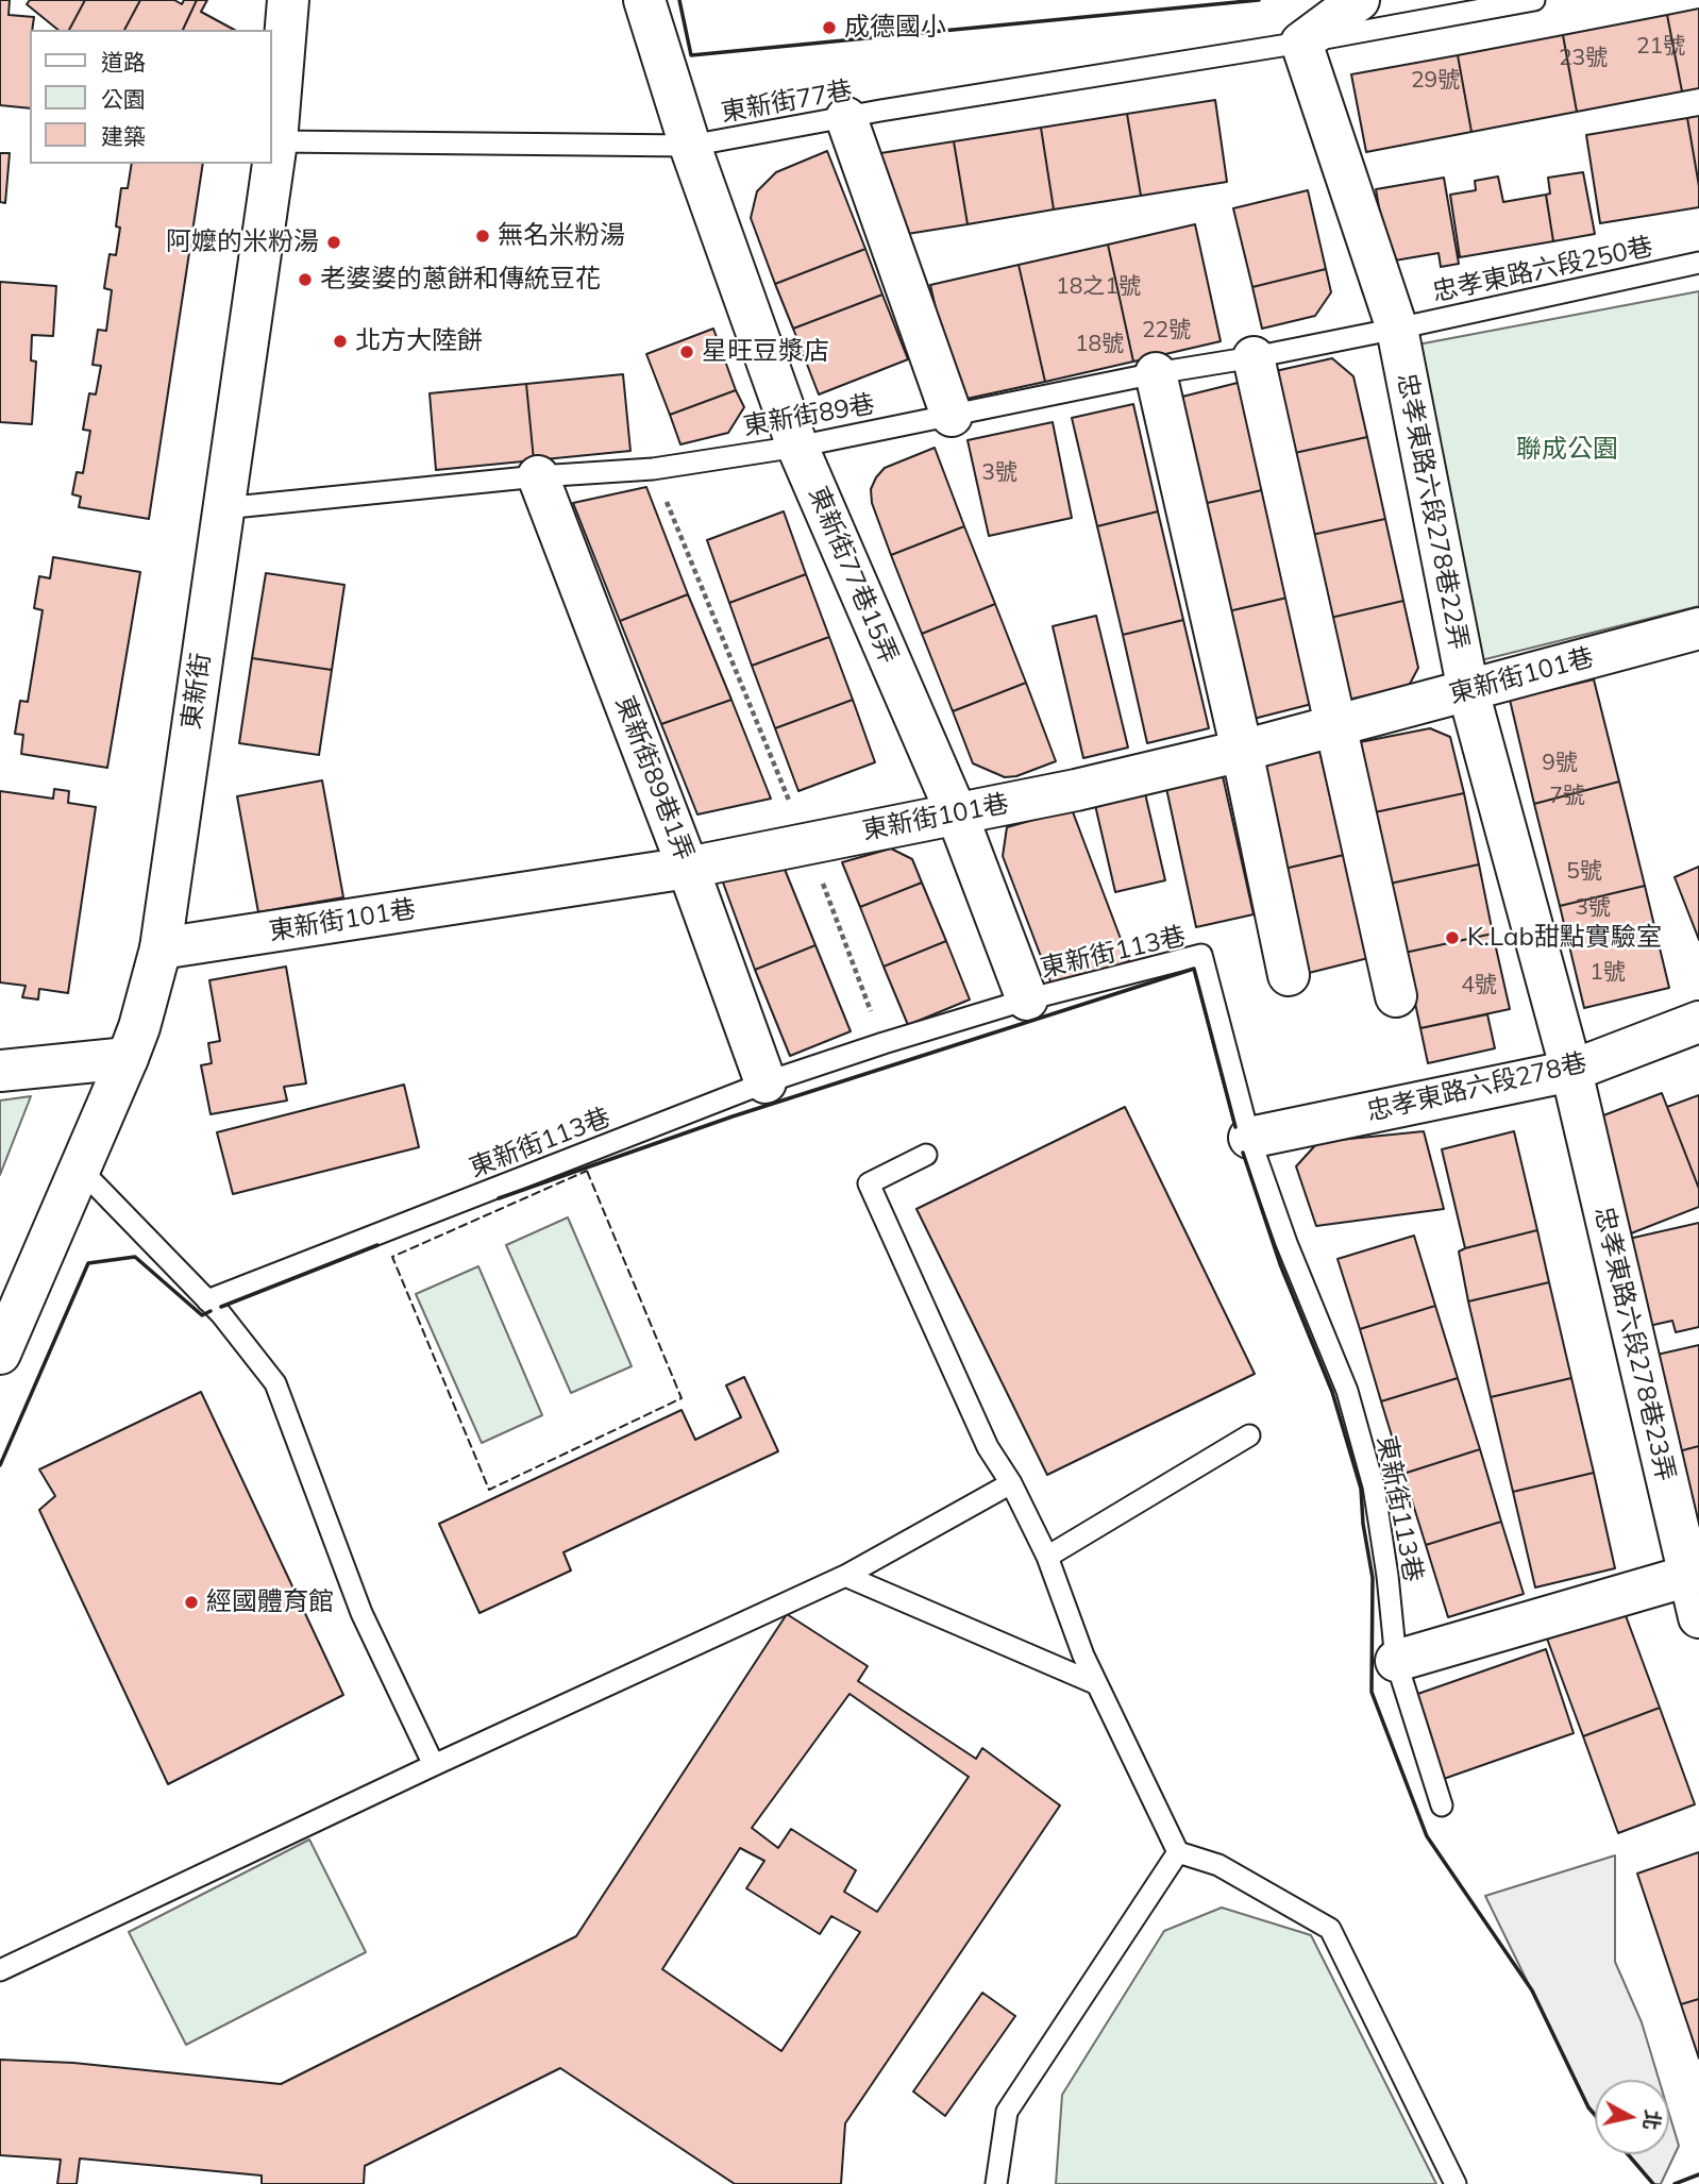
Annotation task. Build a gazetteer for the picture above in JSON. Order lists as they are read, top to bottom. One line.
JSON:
{"streets":{"street":["忠孝東路六段278巷22弄","東新街77巷15弄","東新街101巷","東新街","東新街89巷1弄","忠孝東路六段278巷","忠孝東路六段278巷23弄"],"lane":["東新街77巷","忠孝東路六段250巷","東新街89巷","東新街113巷"]},"crossings":[["東新街77巷","忠孝東路六段278巷22弄"],["東新街77巷","東新街77巷15弄"],["東新街77巷","東新街"],["忠孝東路六段250巷","東新街89巷"],["忠孝東路六段250巷","忠孝東路六段278巷22弄"],["東新街89巷","忠孝東路六段278巷22弄"],["東新街89巷","東新街77巷15弄"],["東新街89巷","東新街"],["東新街89巷","東新街89巷1弄"],["忠孝東路六段278巷22弄","東新街101巷"],["忠孝東路六段278巷22弄","忠孝東路六段278巷"],["忠孝東路六段278巷22弄","忠孝東路六段278巷23弄"],["東新街77巷15弄","東新街101巷"],["東新街77巷15弄","東新街113巷"],["東新街101巷","東新街"],["東新街101巷","東新街89巷1弄"],["東新街89巷1弄","東新街113巷"],["東新街113巷","忠孝東路六段278巷"],["忠孝東路六段278巷","忠孝東路六段278巷23弄"]],"parks":["聯成公園"],"places":["成德國小","無名米粉湯","阿嬤的米粉湯","老婆婆的蔥餅和傳統豆花","北方大陸餅","星旺豆漿店","K.Lab甜點實驗室","經國體育館"],"house_numbers":["21號","23號","29號","18之1號","22號","18號","3號","9號","7號","5號","3號","1號","4號"],"legend":["道路","公園","建築"],"north":"right"}
